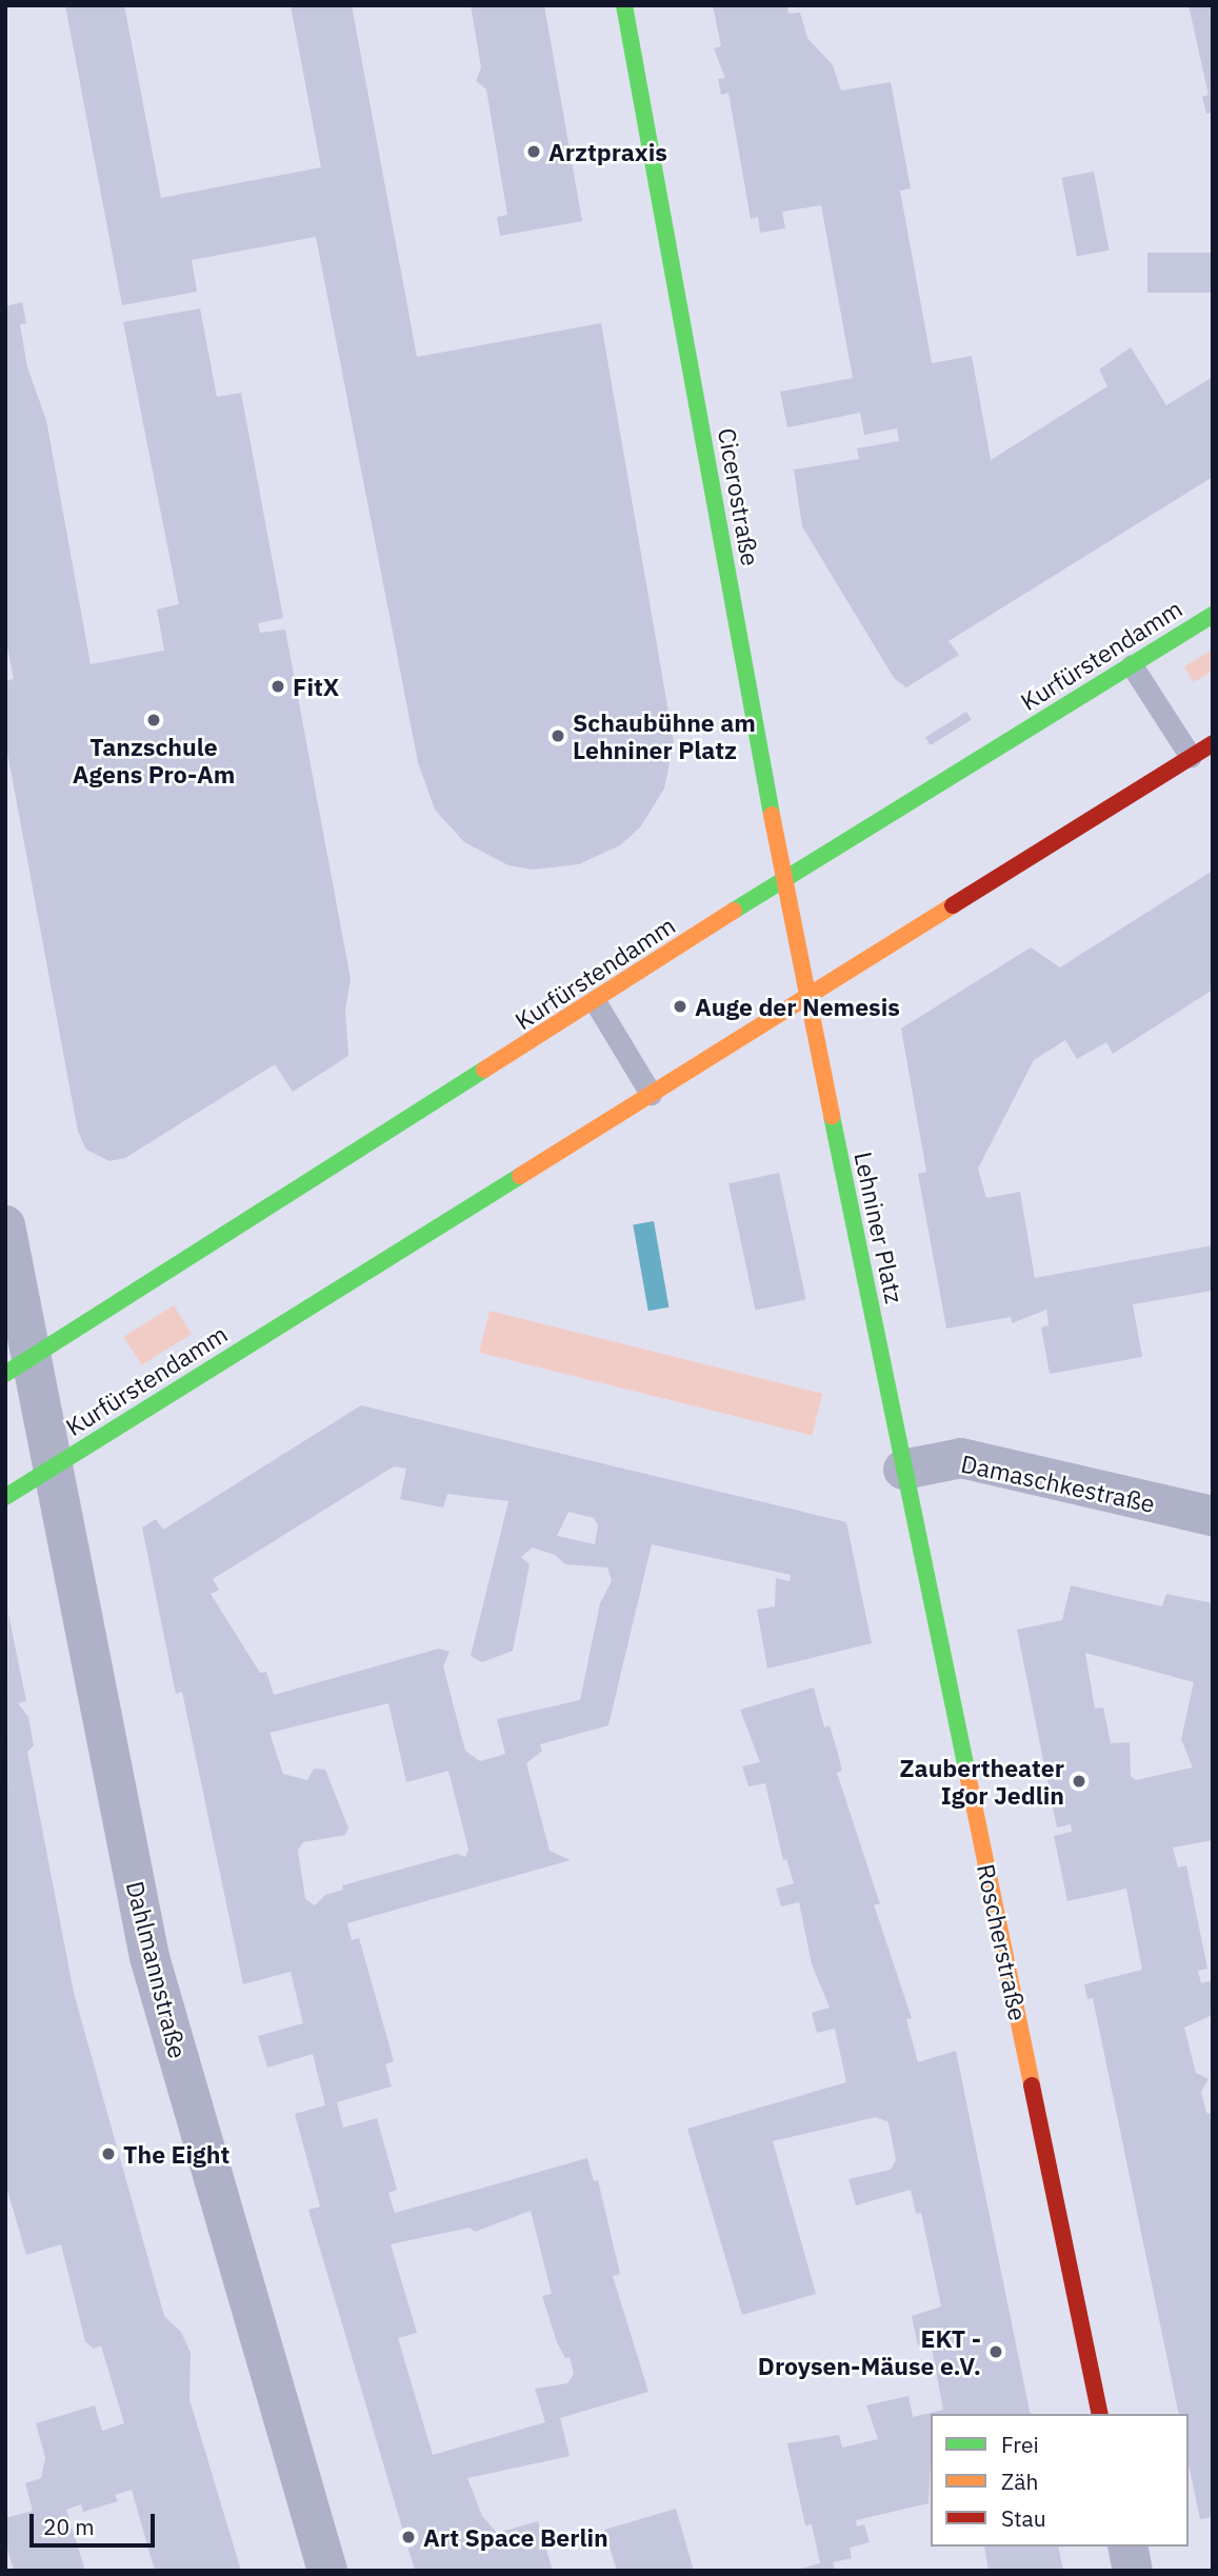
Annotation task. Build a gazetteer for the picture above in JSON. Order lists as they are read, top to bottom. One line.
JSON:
{"streets":{"main road":["Cicerostraße","Kurfürstendamm","Lehniner Platz","Roscherstraße"],"street":["Damaschkestraße","Dahlmannstraße"]},"crossings":[["Cicerostraße","Kurfürstendamm"],["Cicerostraße","Lehniner Platz"],["Kurfürstendamm","Lehniner Platz"],["Kurfürstendamm","Dahlmannstraße"],["Lehniner Platz","Damaschkestraße"],["Lehniner Platz","Roscherstraße"],["Damaschkestraße","Roscherstraße"]],"places":["Arztpraxis","FitX","Tanzschule Agens Pro-Am","Schaubühne am Lehniner Platz","Auge der Nemesis","Zaubertheater Igor Jedlin","The Eight","EKT - Droysen-Mäuse e.V.","Art Space Berlin"],"legend":["Frei","Zäh","Stau"],"scale_bar":"20 m"}
